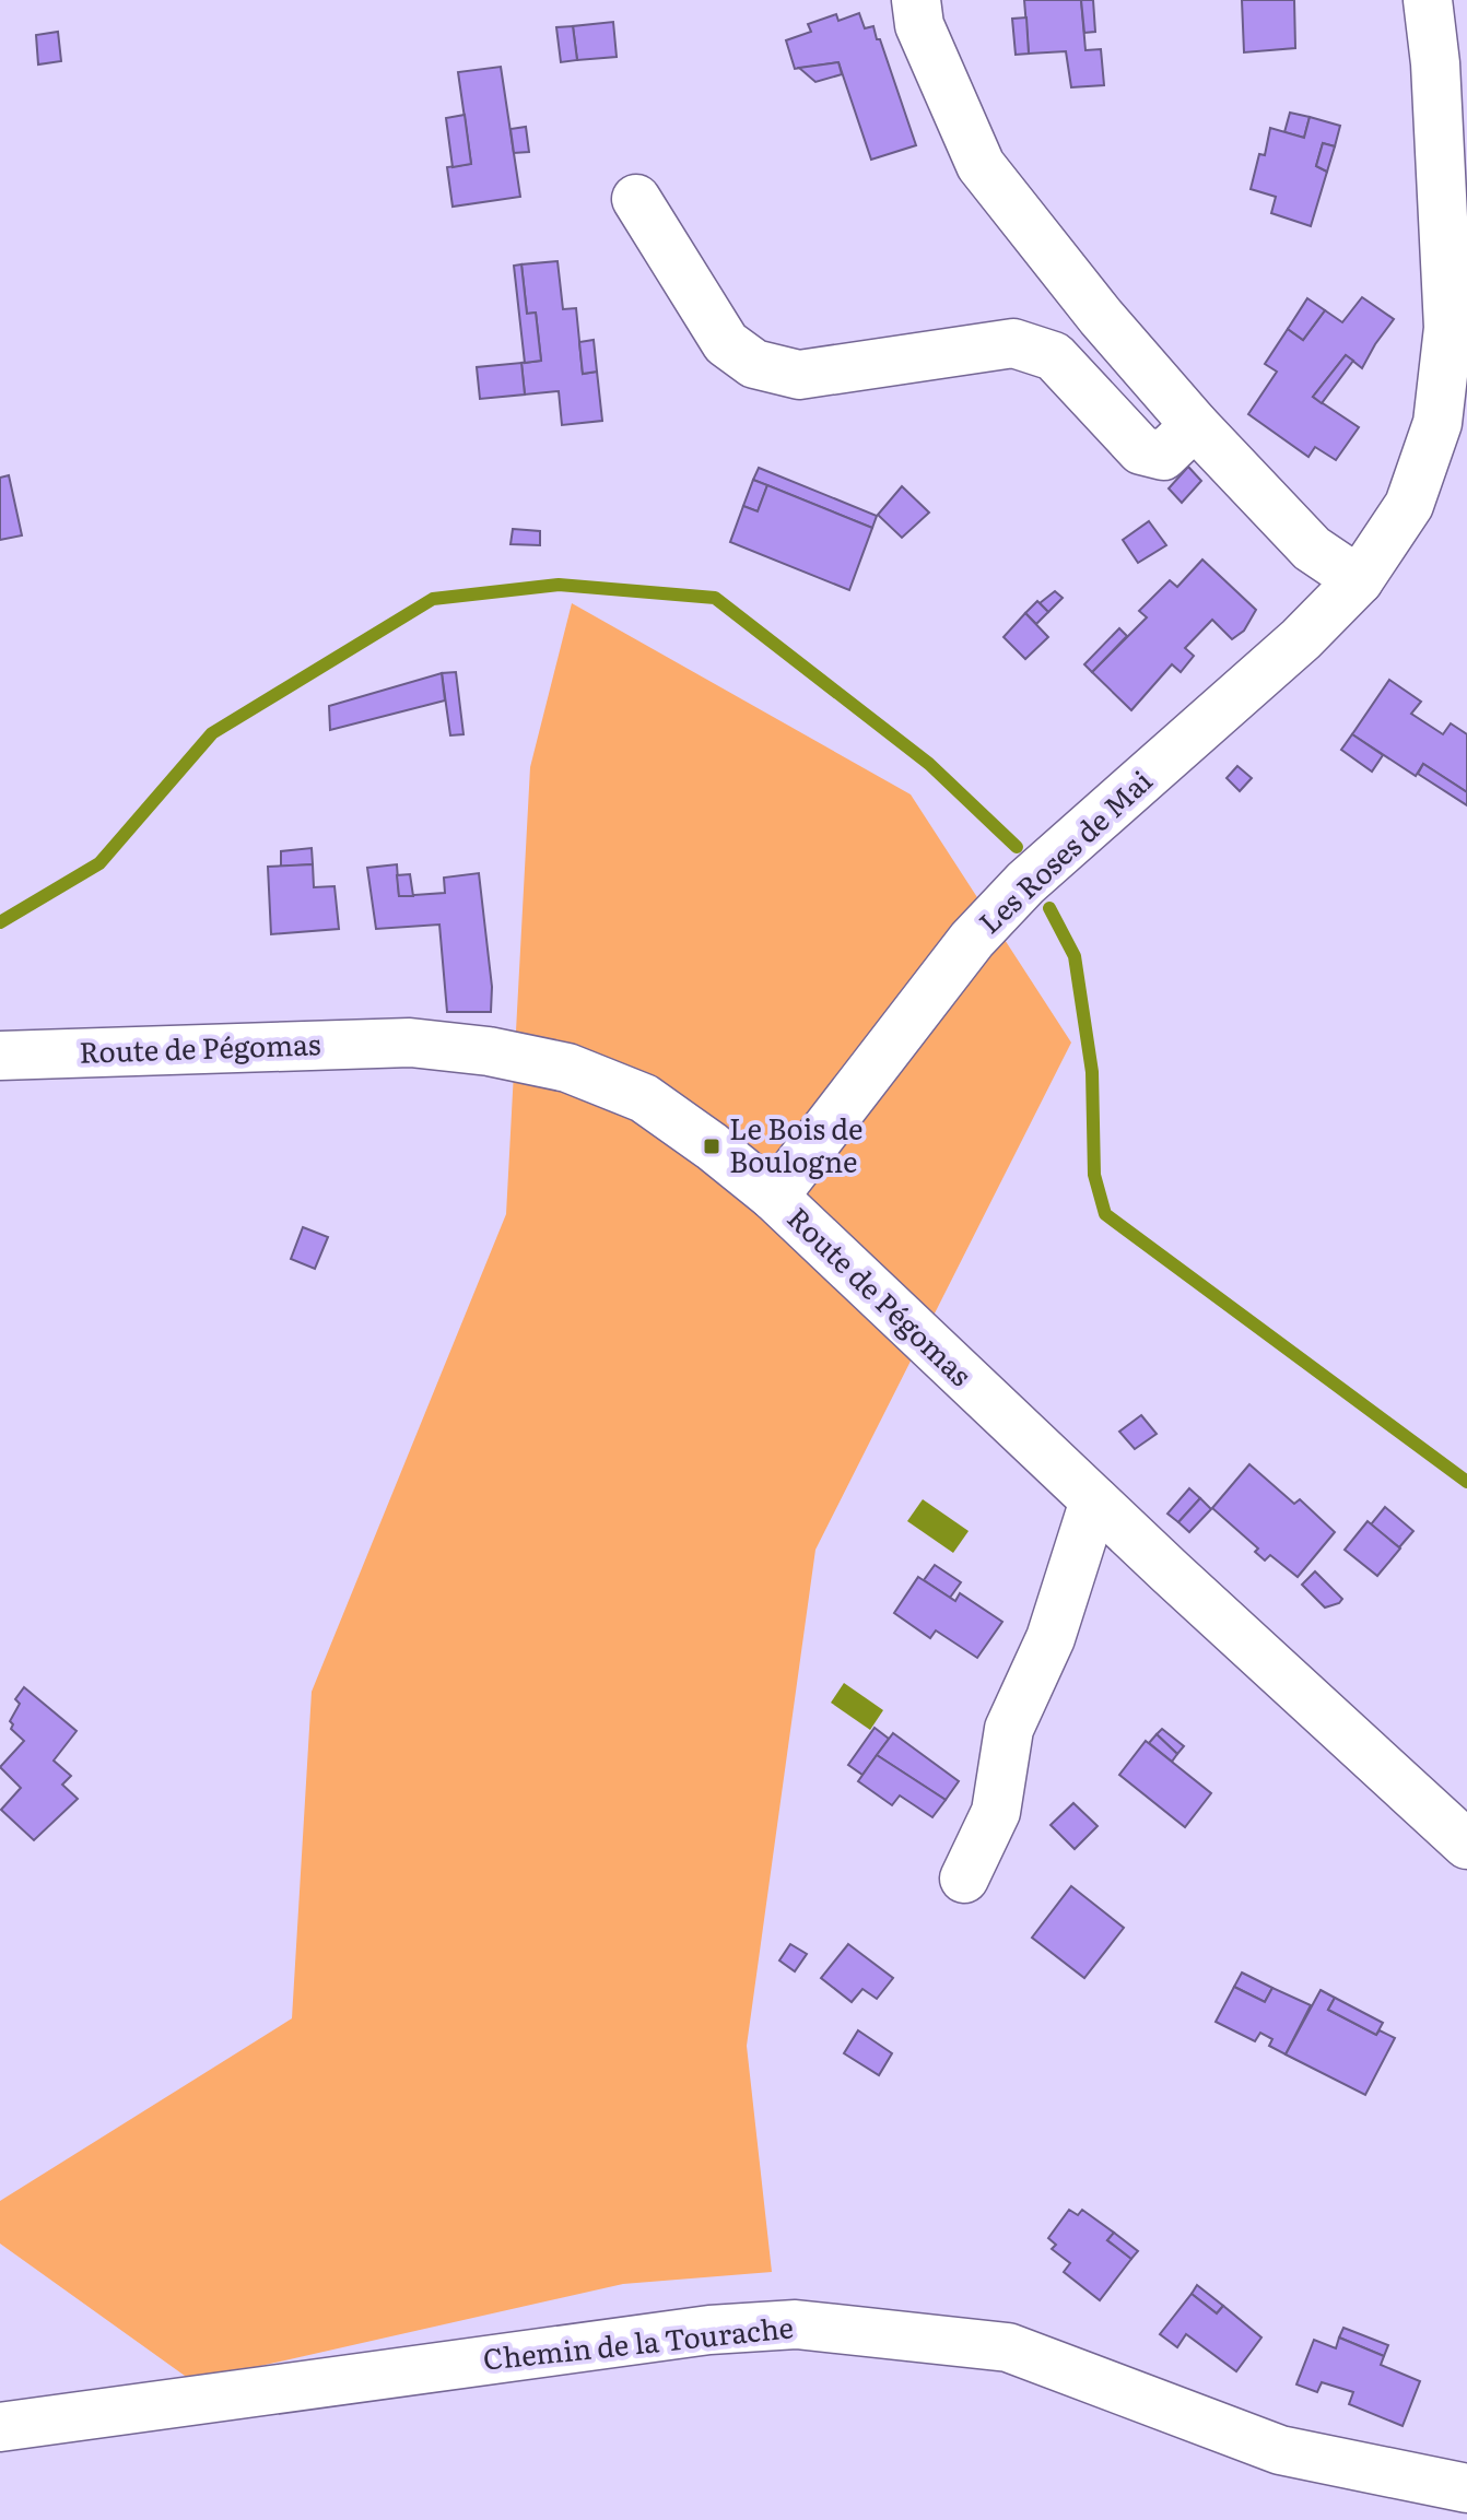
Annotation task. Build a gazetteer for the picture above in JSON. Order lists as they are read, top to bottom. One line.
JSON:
{"streets":{"street":["Les Roses de Mai","Route de Pégomas","Chemin de la Tourache"]},"crossings":[["Les Roses de Mai","Route de Pégomas"]],"places":{"transit":["Le Bois de Boulogne"]}}
